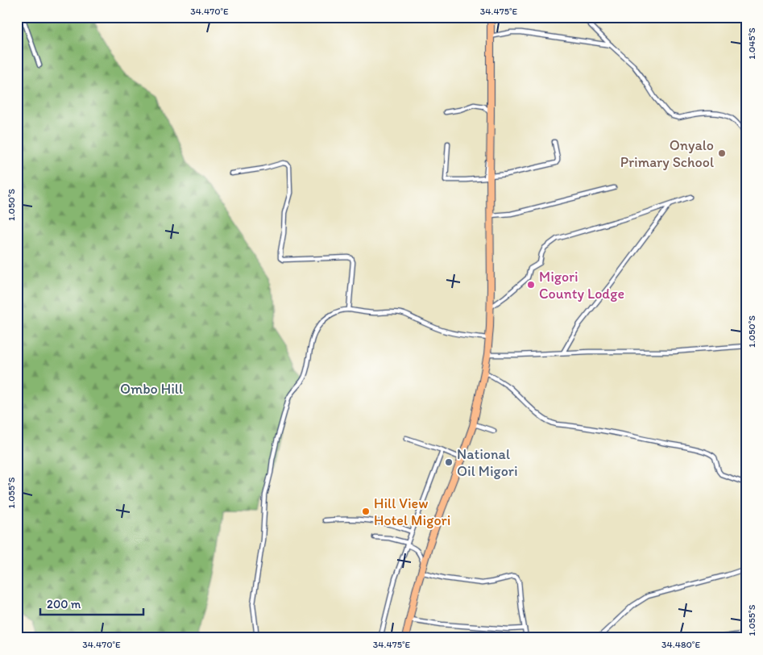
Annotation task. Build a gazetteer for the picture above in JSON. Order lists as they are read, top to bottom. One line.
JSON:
{"parks":["Ombo Hill"],"places":["Onyalo Primary School","Migori County Lodge","National Oil Migori","Hill View Hotel Migori"],"scale_bar":"200 m","coordinates":["34.470°E","34.475°E","1.045°S","1.050°S","1.055°S","34.480°E"]}
